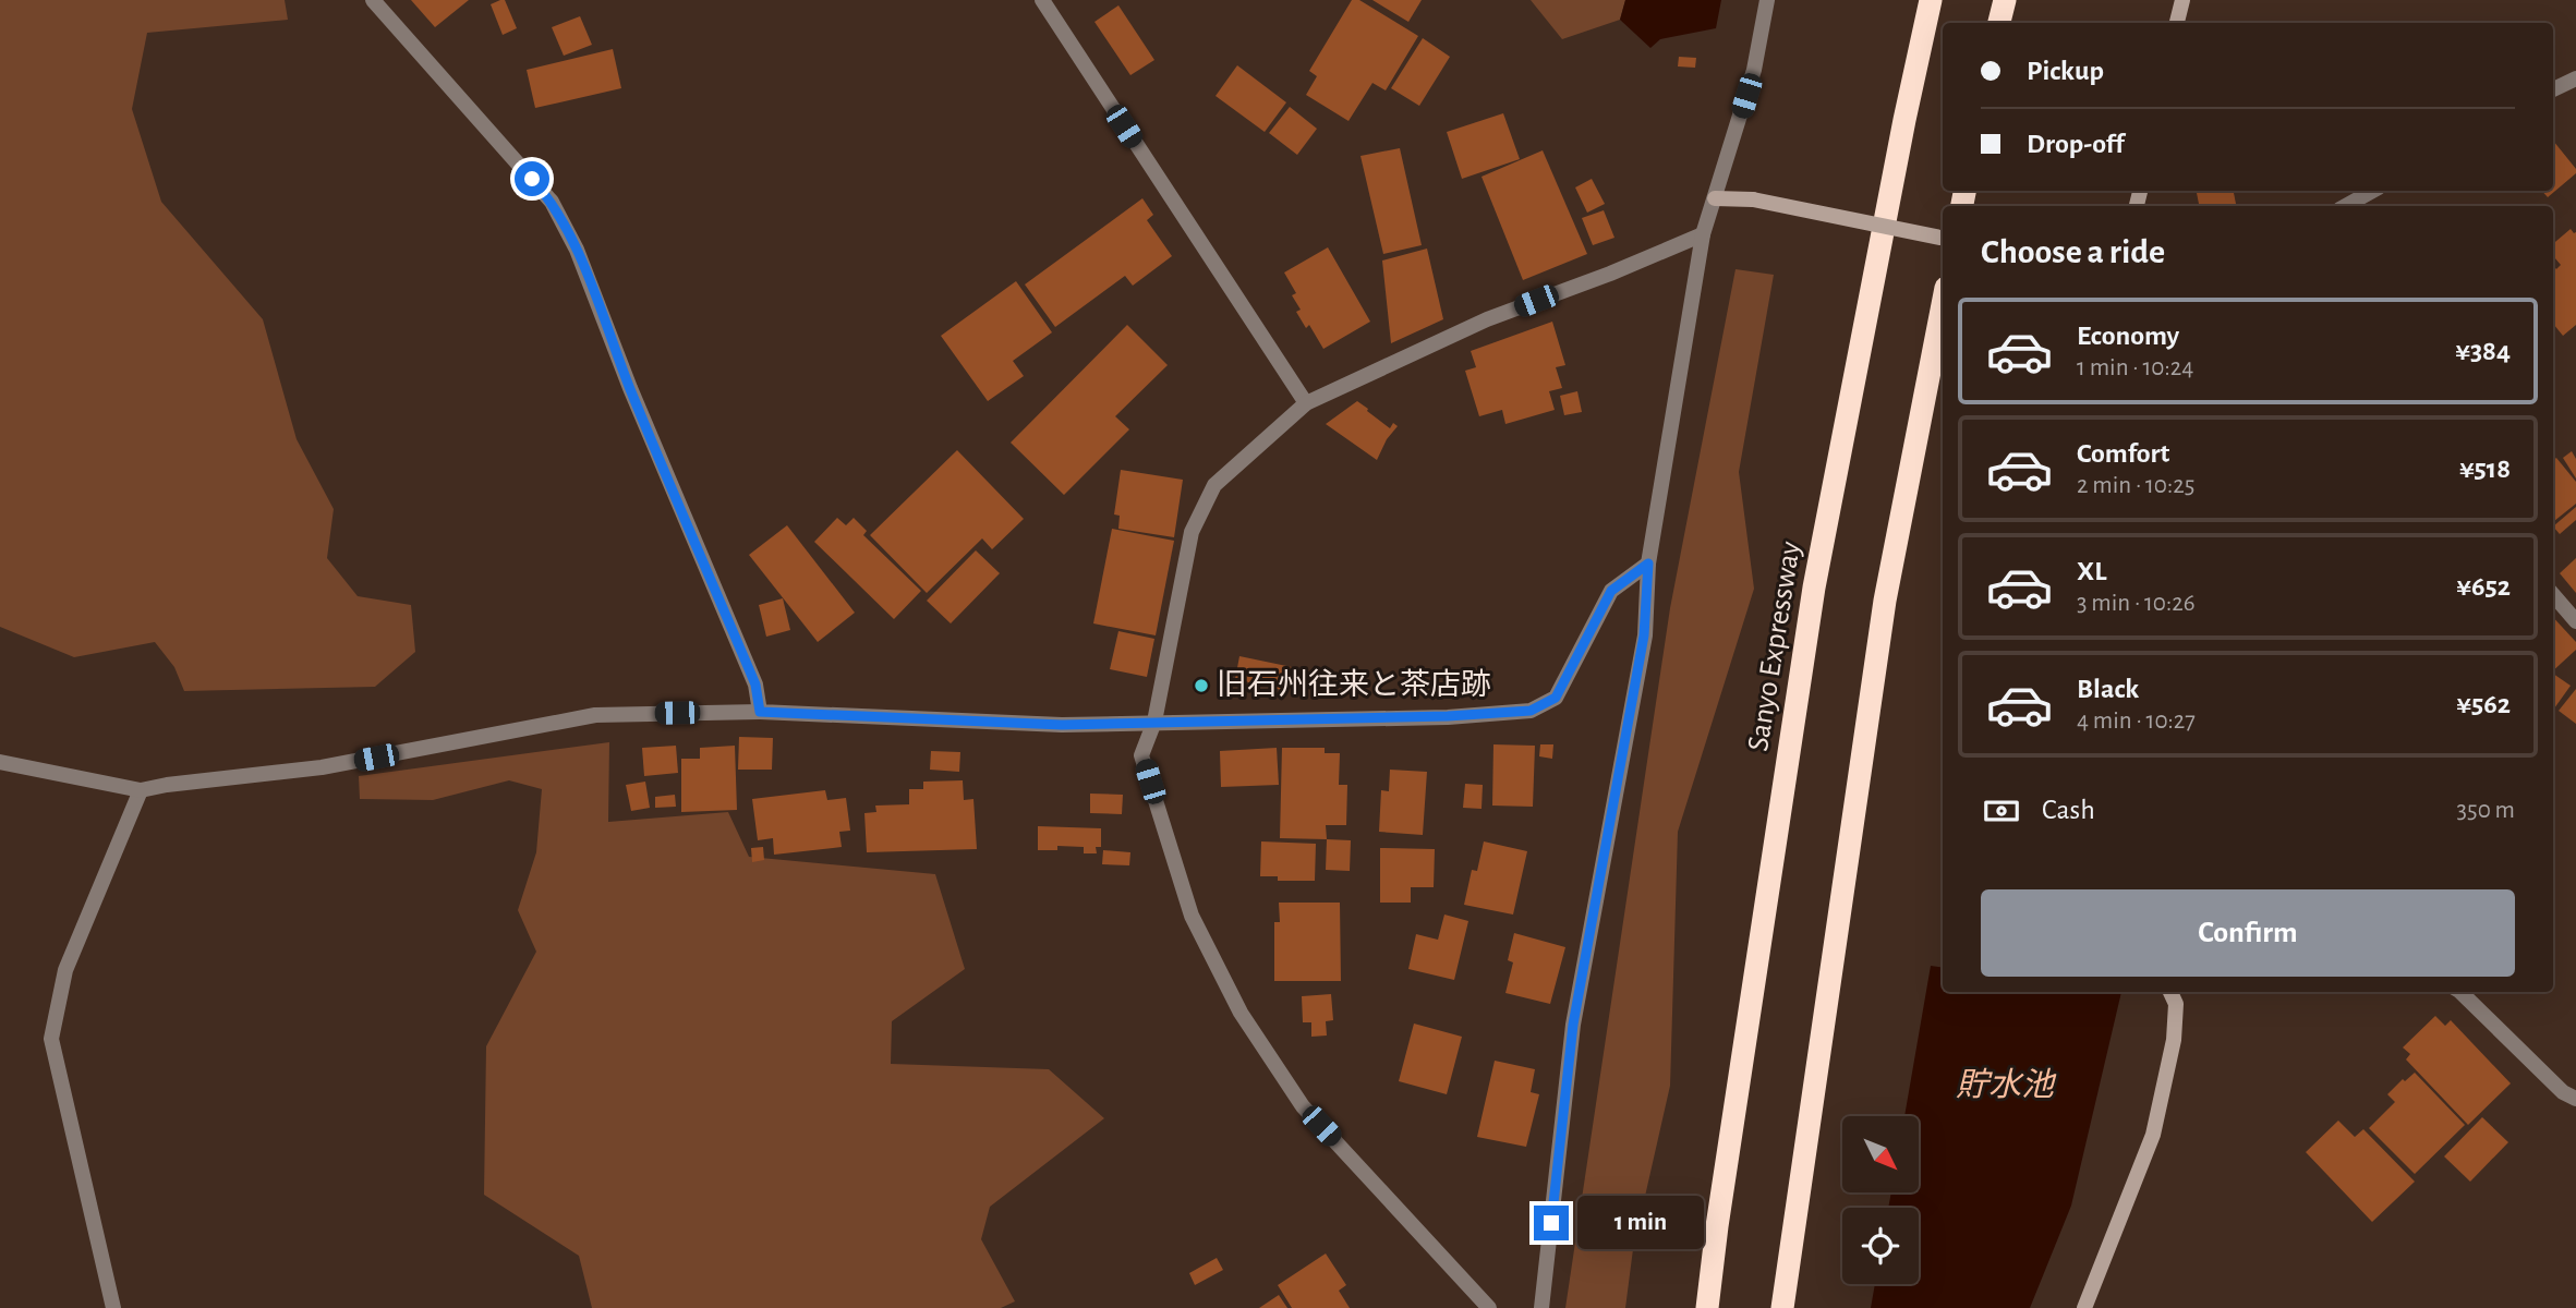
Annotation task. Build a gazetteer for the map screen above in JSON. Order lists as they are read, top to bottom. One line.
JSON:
{"streets":{"highway":["Sanyo Expressway"]},"water":["貯水池"],"places":["旧石州往来と茶店跡"],"north":"bottom right","page":{"banner":["Pickup","Drop-off"],"heading":"Choose a ride","list":[{"name":"Economy","note":"1 min · 10:24","value":"¥384"},{"name":"Comfort","note":"2 min · 10:25","value":"¥518"},{"name":"XL","note":"3 min · 10:26","value":"¥652"},{"name":"Black","note":"4 min · 10:27","value":"¥562"}],"pay":["Cash","350 m"],"buttons":"Confirm","bubble":"1 min"}}
